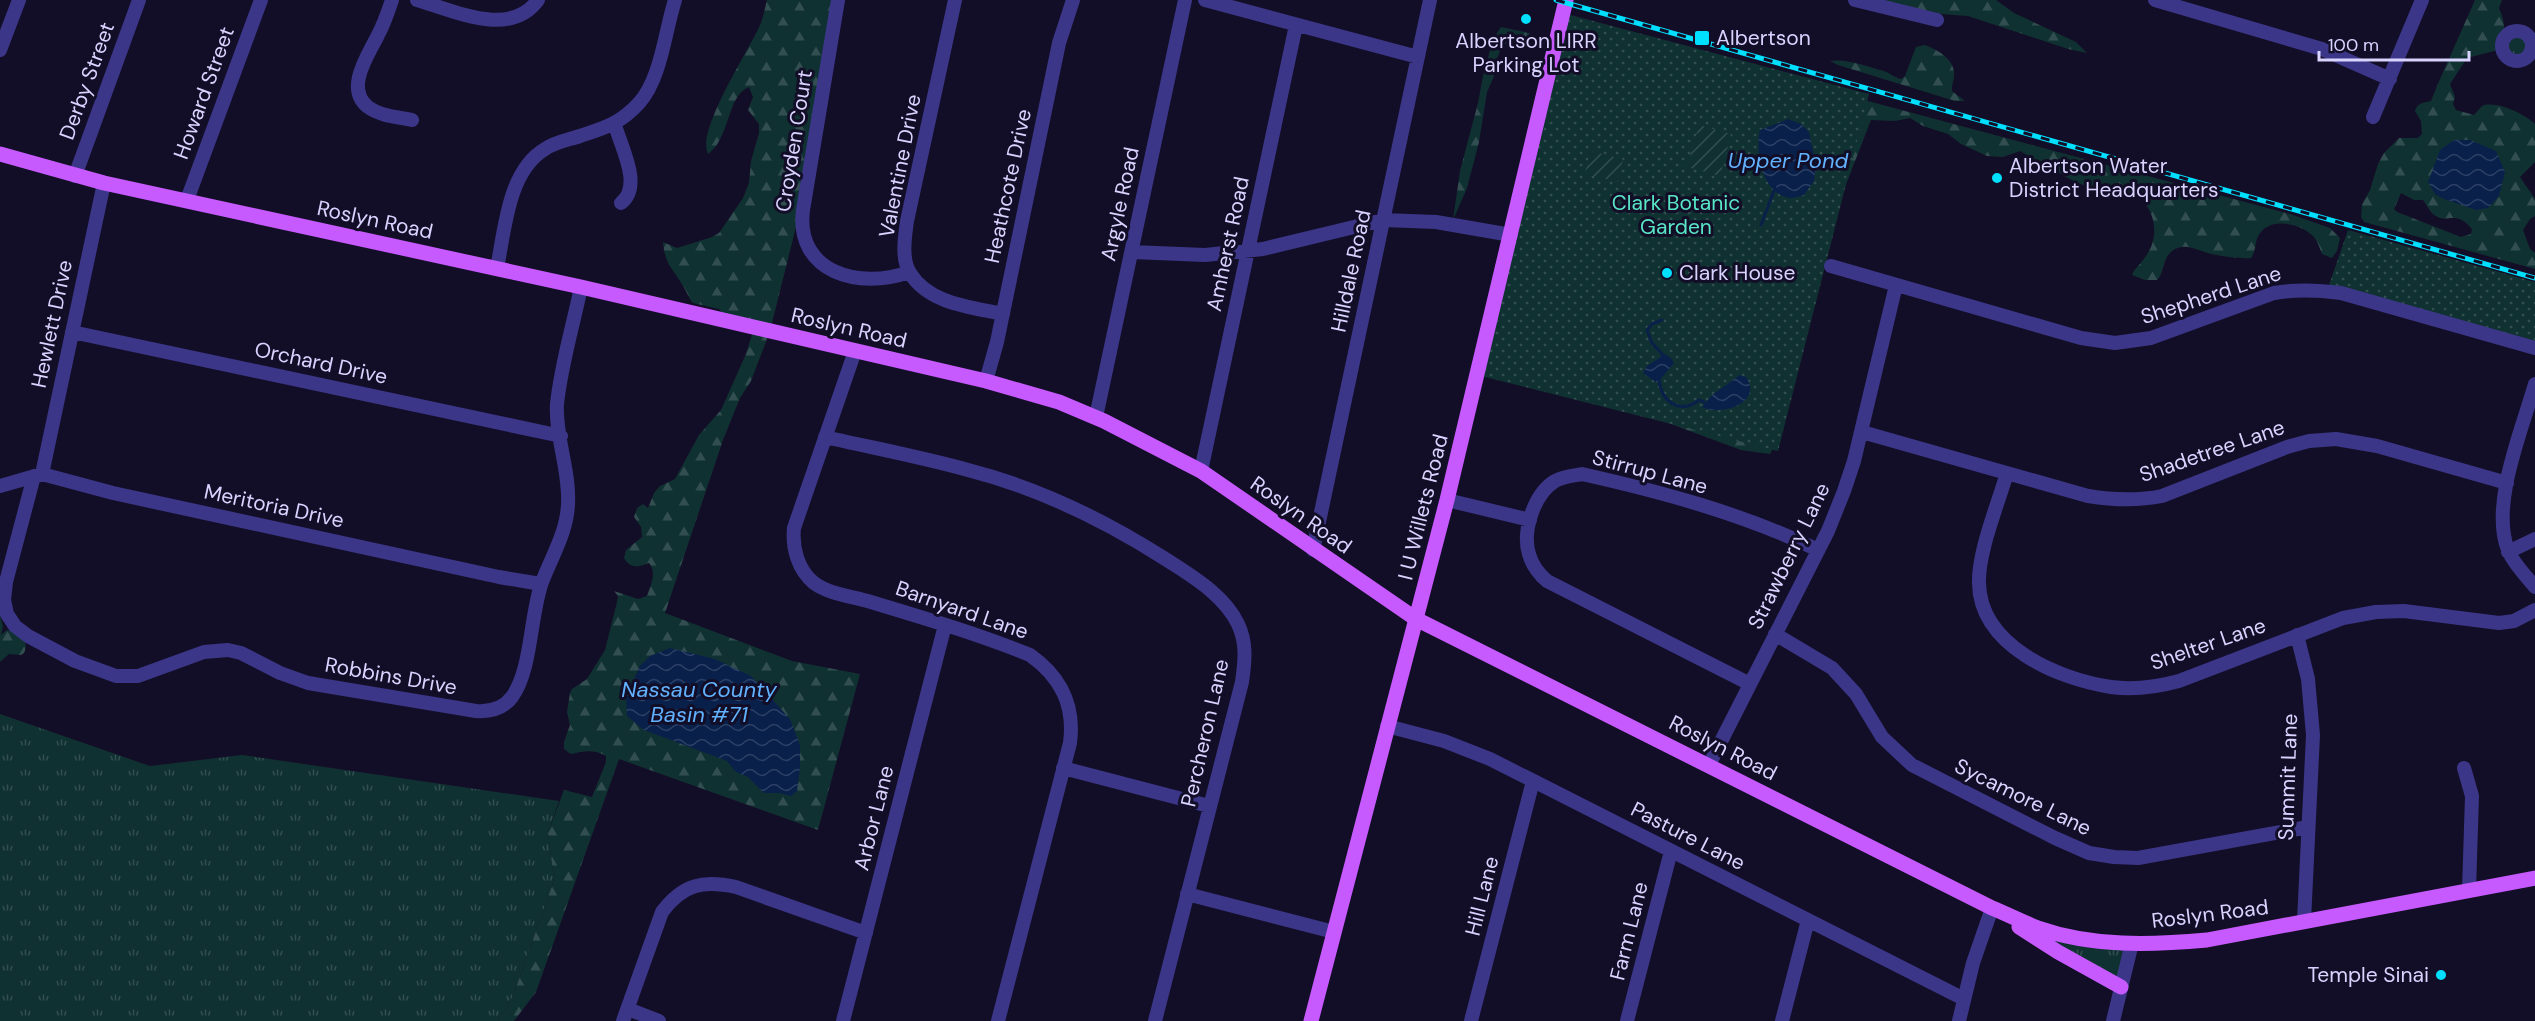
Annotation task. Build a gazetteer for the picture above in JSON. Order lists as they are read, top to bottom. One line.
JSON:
{"streets":{"main road":["Roslyn Road","I U Willets Road"],"street":["Derby Street","Howard Street","Croyden Court","Valentine Drive","Heathcote Drive","Argyle Road","Amherst Road","Hilldale Road","Shepherd Lane","Hewlett Drive","Orchard Drive","Shadetree Lane","Stirrup Lane","Meritoria Drive","Strawberry Lane","Barnyard Lane","Shelter Lane","Robbins Drive","Percheron Lane","Summit Lane","Sycamore Lane","Arbor Lane","Pasture Lane","Hill Lane","Farm Lane"]},"crossings":[["Derby Street","Roslyn Road"],["Howard Street","Roslyn Road"],["Croyden Court","Valentine Drive"],["Heathcote Drive","Roslyn Road"],["Argyle Road","Roslyn Road"],["Roslyn Road","Amherst Road"],["Roslyn Road","Hilldale Road"],["Roslyn Road","Hewlett Drive"],["Roslyn Road","I U Willets Road"],["Roslyn Road","Strawberry Lane"],["Roslyn Road","Barnyard Lane"],["Roslyn Road","Robbins Drive"],["Roslyn Road","Summit Lane"],["Shepherd Lane","Strawberry Lane"],["Hewlett Drive","Orchard Drive"],["Hewlett Drive","Meritoria Drive"],["Hewlett Drive","Robbins Drive"],["Orchard Drive","Robbins Drive"],["Shadetree Lane","Strawberry Lane"],["Shadetree Lane","Shelter Lane"],["Stirrup Lane","Strawberry Lane"],["Meritoria Drive","Robbins Drive"],["I U Willets Road","Pasture Lane"],["Strawberry Lane","Sycamore Lane"],["Barnyard Lane","Percheron Lane"],["Barnyard Lane","Arbor Lane"],["Shelter Lane","Summit Lane"],["Summit Lane","Sycamore Lane"],["Pasture Lane","Hill Lane"],["Pasture Lane","Farm Lane"]],"water":["Upper Pond","Nassau County Basin #71"],"parks":["Clark Botanic Garden"],"places":{"other":["Albertson LIRR Parking Lot","Albertson Water District Headquarters","Clark House","Temple Sinai"],"transit":["Albertson"]},"scale_bar":"100 m"}
